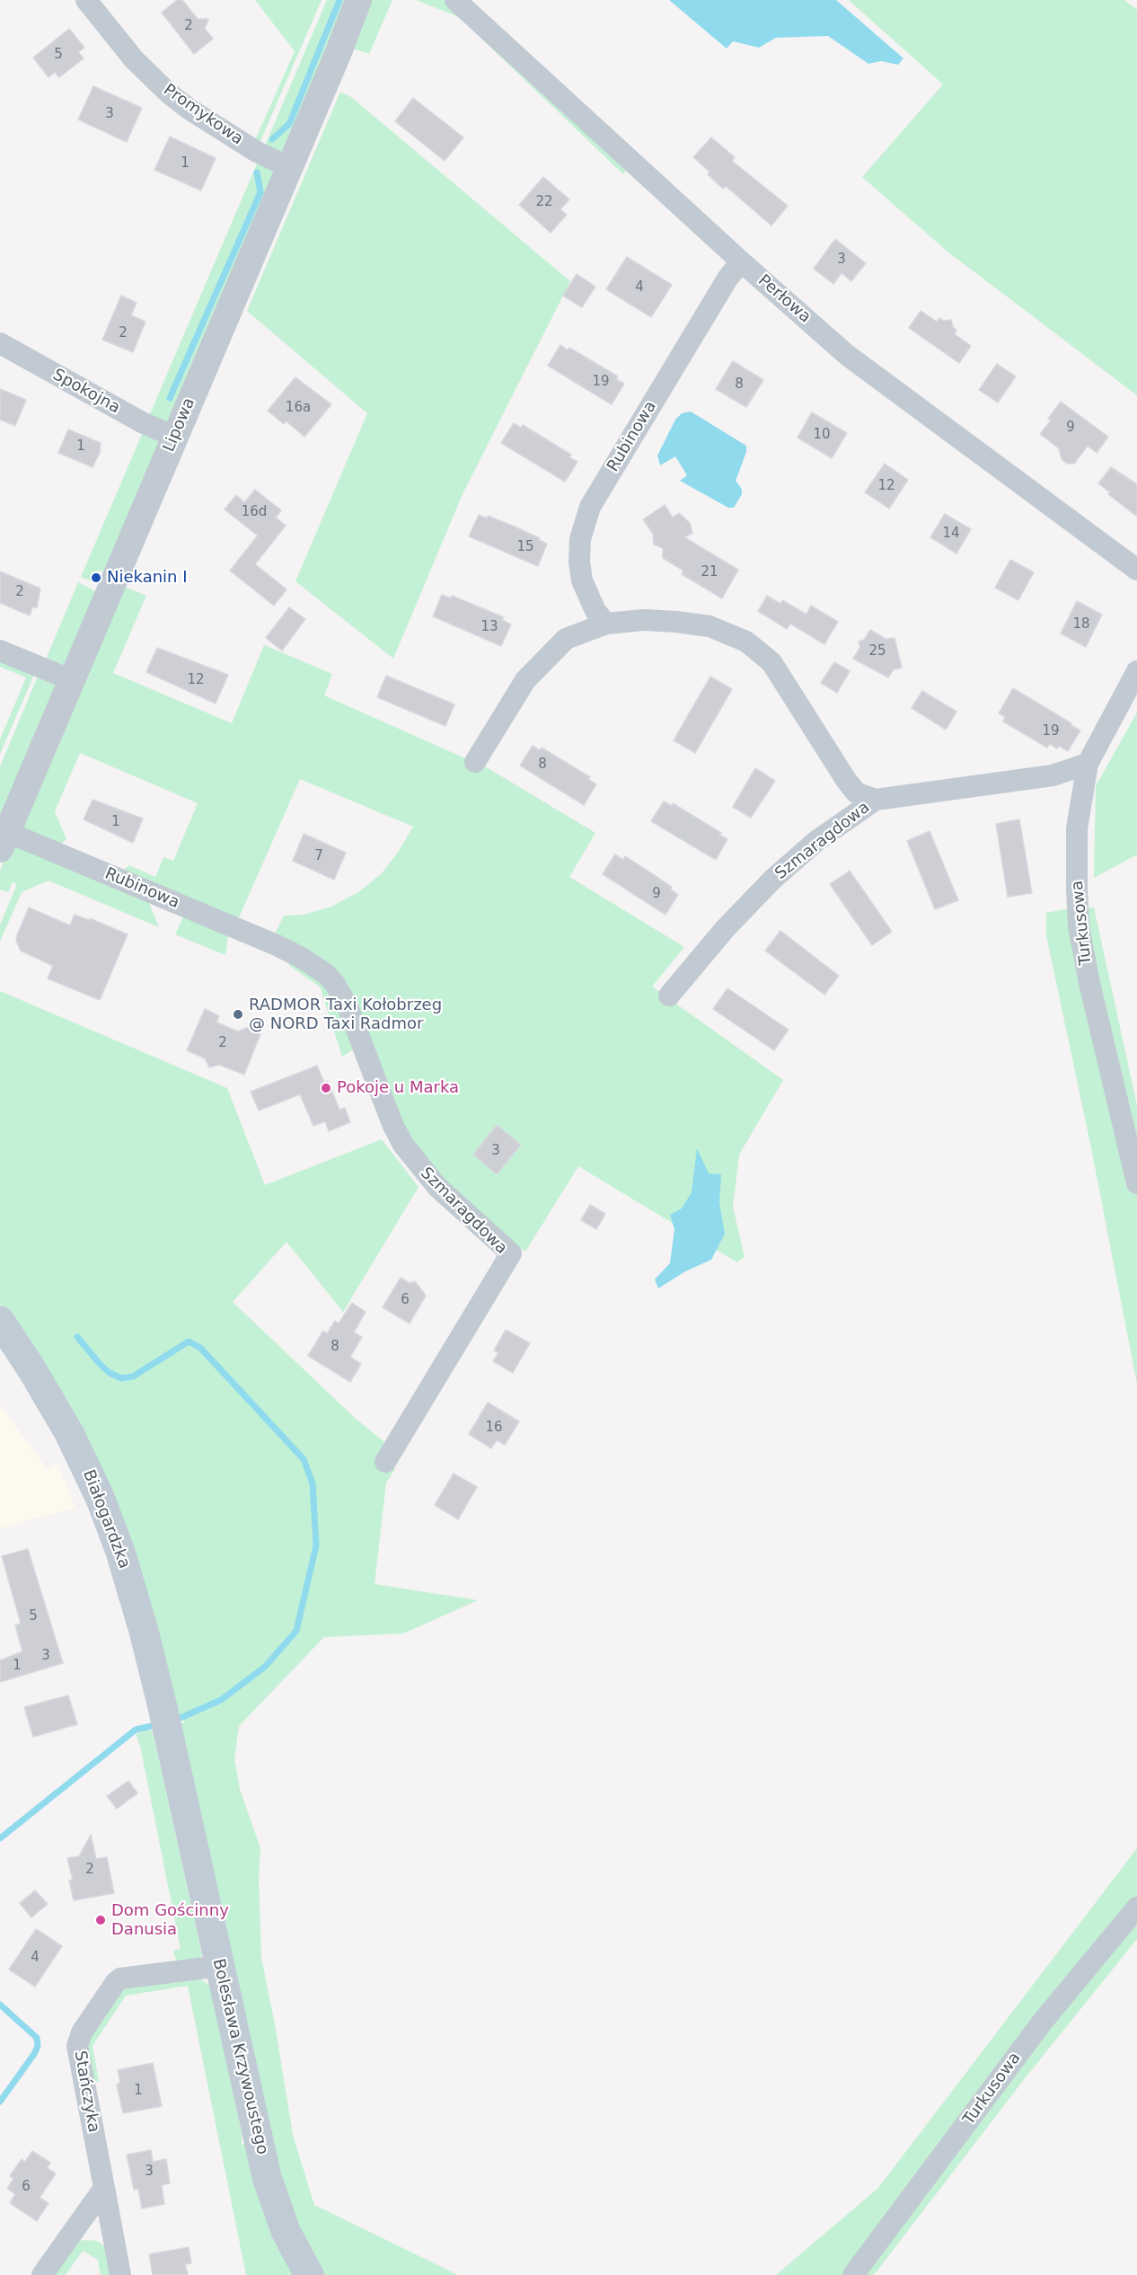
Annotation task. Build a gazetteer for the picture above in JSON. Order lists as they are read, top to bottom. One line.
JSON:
{"streets":{"main road":["Białogardzka","Bolesława Krzywoustego"],"street":["Promykowa","Perłowa","Spokojna","Lipowa","Rubinowa","Szmaragdowa","Turkusowa","Stańczyka"]},"crossings":[["Promykowa","Lipowa"],["Perłowa","Rubinowa"],["Spokojna","Lipowa"],["Lipowa","Rubinowa"],["Rubinowa","Szmaragdowa"],["Szmaragdowa","Turkusowa"],["Białogardzka","Bolesława Krzywoustego"],["Bolesława Krzywoustego","Stańczyka"]],"places":["Niekanin I","RADMOR Taxi Kołobrzeg @ NORD Taxi Radmor","Pokoje u Marka","Dom Gościnny Danusia"],"house_numbers":["2","5","3","1","22","3","4","2","19","8","16a","9","10","1","12","16d","14","15","21","2","18","13","25","12","19","8","1","7","9","2","3","6","8","16","5","3","1","2","4","1","3","6"]}
